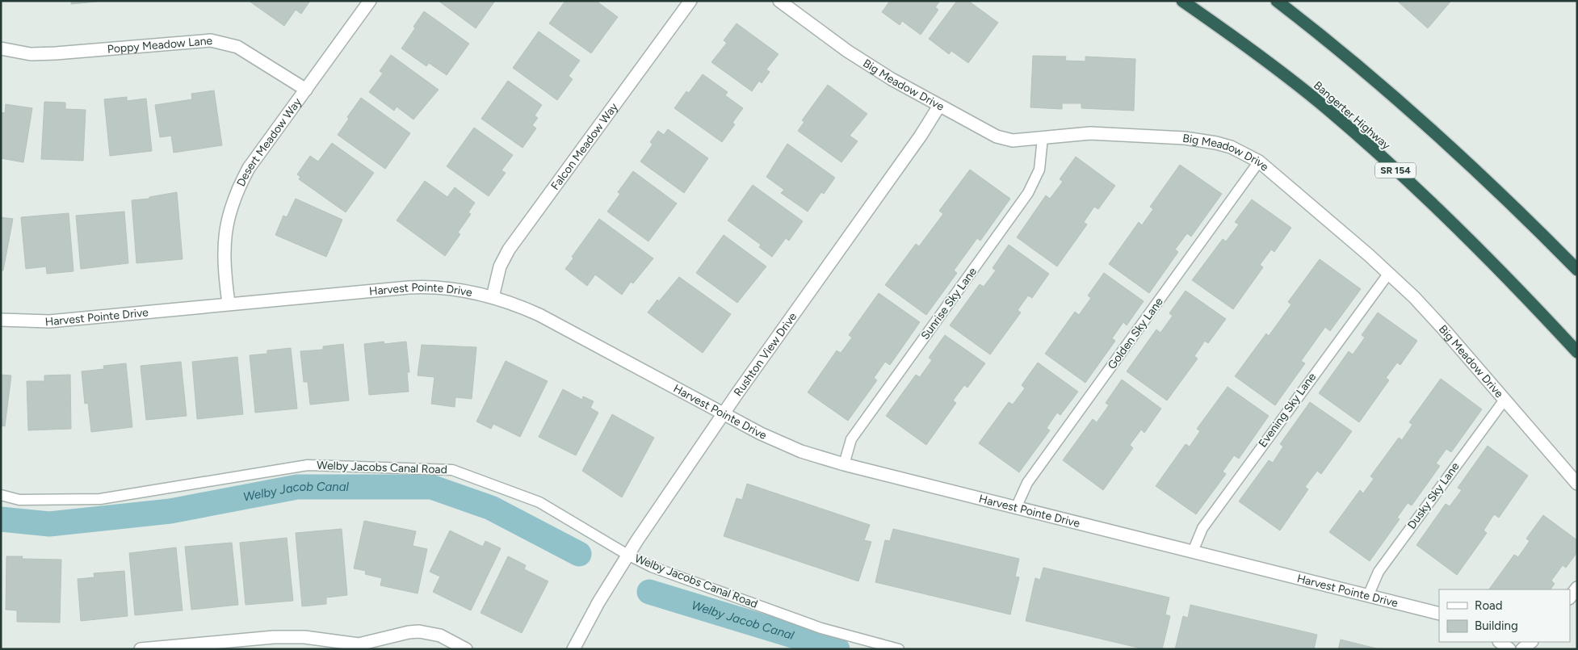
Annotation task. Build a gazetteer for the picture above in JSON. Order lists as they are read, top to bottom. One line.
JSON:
{"streets":{"highway":["Bangerter Highway","SR 154"],"street":["Poppy Meadow Lane","Big Meadow Drive","Desert Meadow Way","Falcon Meadow Way","Harvest Pointe Drive","Rushton View Drive"],"lane":["Sunrise Sky Lane","Golden Sky Lane","Evening Sky Lane","Welby Jacobs Canal Road","Dusky Sky Lane"]},"crossings":[["Poppy Meadow Lane","Desert Meadow Way"],["Big Meadow Drive","Sunrise Sky Lane"],["Big Meadow Drive","Golden Sky Lane"],["Big Meadow Drive","Rushton View Drive"],["Big Meadow Drive","Evening Sky Lane"],["Big Meadow Drive","Dusky Sky Lane"],["Desert Meadow Way","Harvest Pointe Drive"],["Falcon Meadow Way","Harvest Pointe Drive"],["Harvest Pointe Drive","Sunrise Sky Lane"],["Harvest Pointe Drive","Golden Sky Lane"],["Harvest Pointe Drive","Rushton View Drive"],["Harvest Pointe Drive","Evening Sky Lane"],["Harvest Pointe Drive","Dusky Sky Lane"],["Rushton View Drive","Welby Jacobs Canal Road"]],"water":["Welby Jacob Canal"],"legend":["Road","Building"]}
